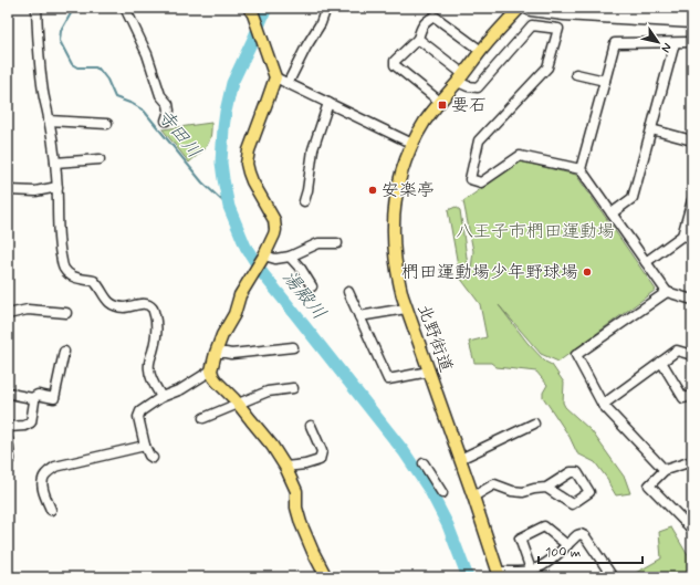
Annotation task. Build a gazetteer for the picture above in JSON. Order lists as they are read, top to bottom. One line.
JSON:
{"streets":{"main road":["北野街道"]},"water":["寺田川","湯殿川"],"parks":["八王子市椚田運動場"],"places":{"transit":["要石"],"other":["安楽亭","椚田運動場少年野球場"]},"scale_bar":"100 m","north":"bottom right"}
